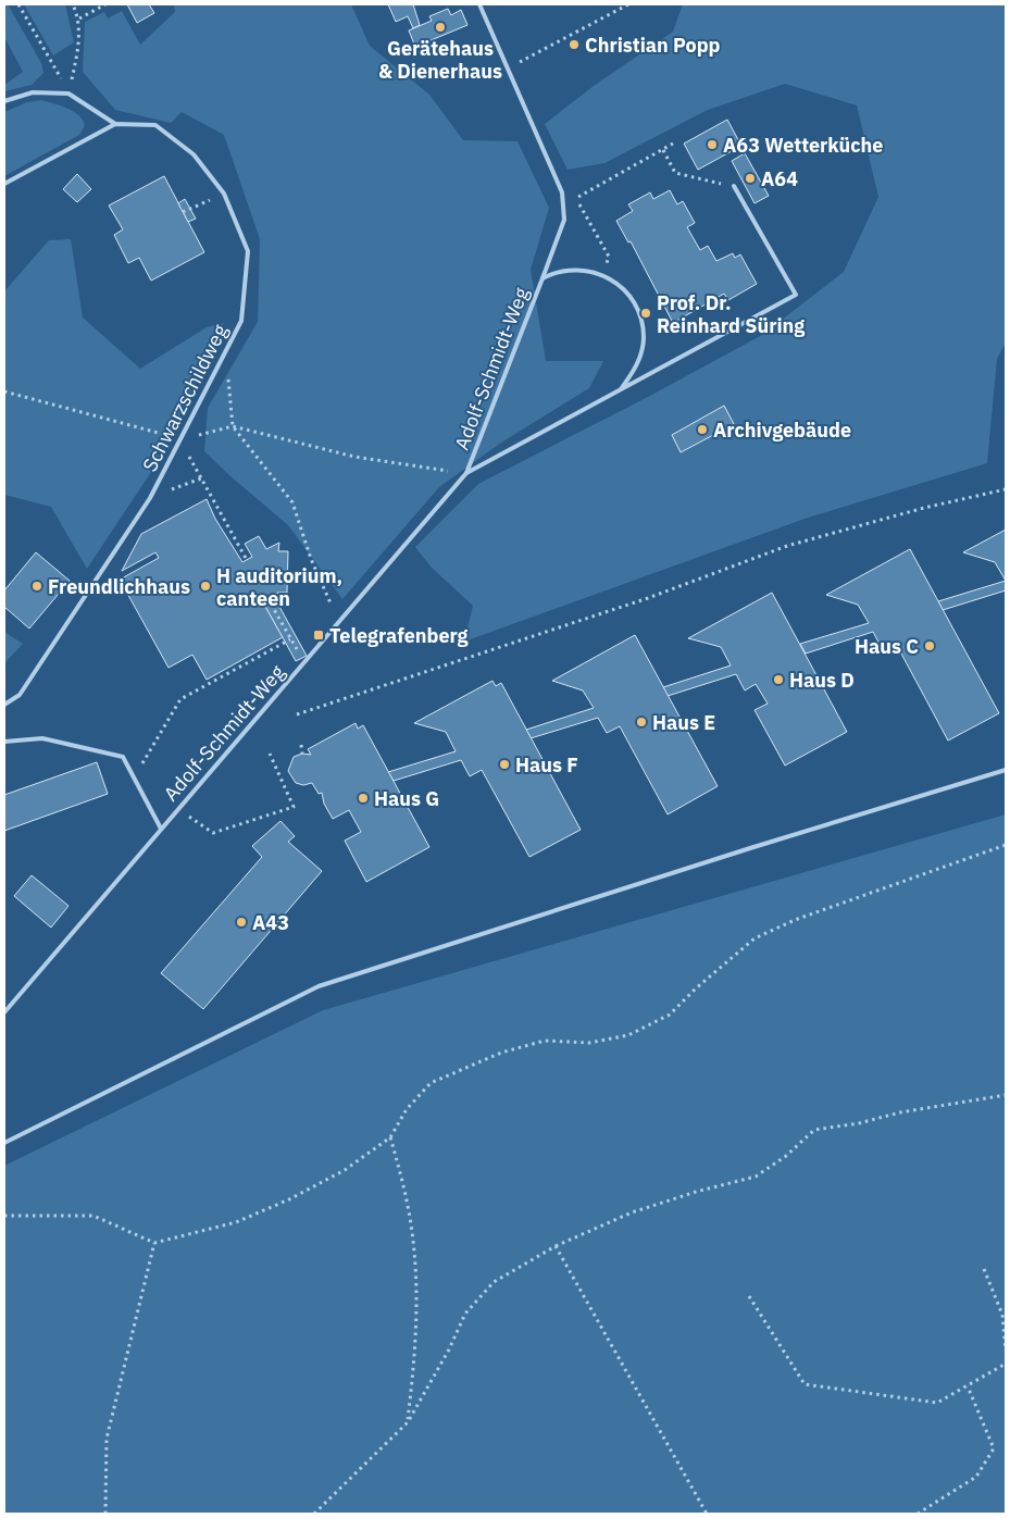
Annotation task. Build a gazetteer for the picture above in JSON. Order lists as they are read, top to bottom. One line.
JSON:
{"streets":{"lane":["Adolf-Schmidt-Weg","Schwarzschildweg"]},"places":{"other":["Gerätehaus & Dienerhaus","Christian Popp","A63 Wetterküche","A64","Prof. Dr. Reinhard Süring","Archivgebäude","Freundlichhaus","H auditorium, canteen","Haus C","Haus D","Haus E","Haus F","Haus G","A43"],"transit":["Telegrafenberg"]}}
